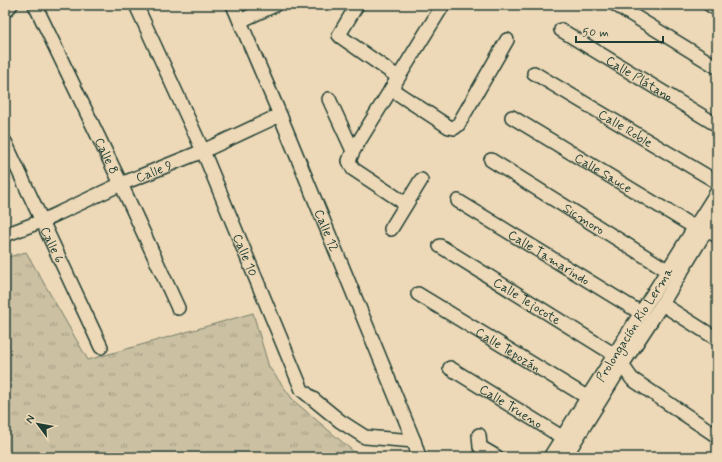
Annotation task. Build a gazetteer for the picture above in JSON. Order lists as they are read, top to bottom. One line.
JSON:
{"streets":{"street":["Calle Plátano","Calle Roble","Calle 8","Calle 9","Calle Sauce","Sicmoro","Calle 12","Calle 6","Calle 10","Calle Tamarindo","Calle Tejocote","Prolongación Río Lerma","Calle Tepozán","Calle Trueno"]},"crossings":[["Calle 8","Calle 9"],["Calle 9","Calle 12"],["Calle 9","Calle 6"],["Calle 9","Calle 10"],["Calle Sauce","Prolongación Río Lerma"],["Sicmoro","Prolongación Río Lerma"],["Calle 12","Calle 10"],["Calle Tamarindo","Prolongación Río Lerma"],["Calle Tejocote","Prolongación Río Lerma"],["Prolongación Río Lerma","Calle Tepozán"],["Prolongación Río Lerma","Calle Trueno"]],"scale_bar":"50 m","north":"top left"}
